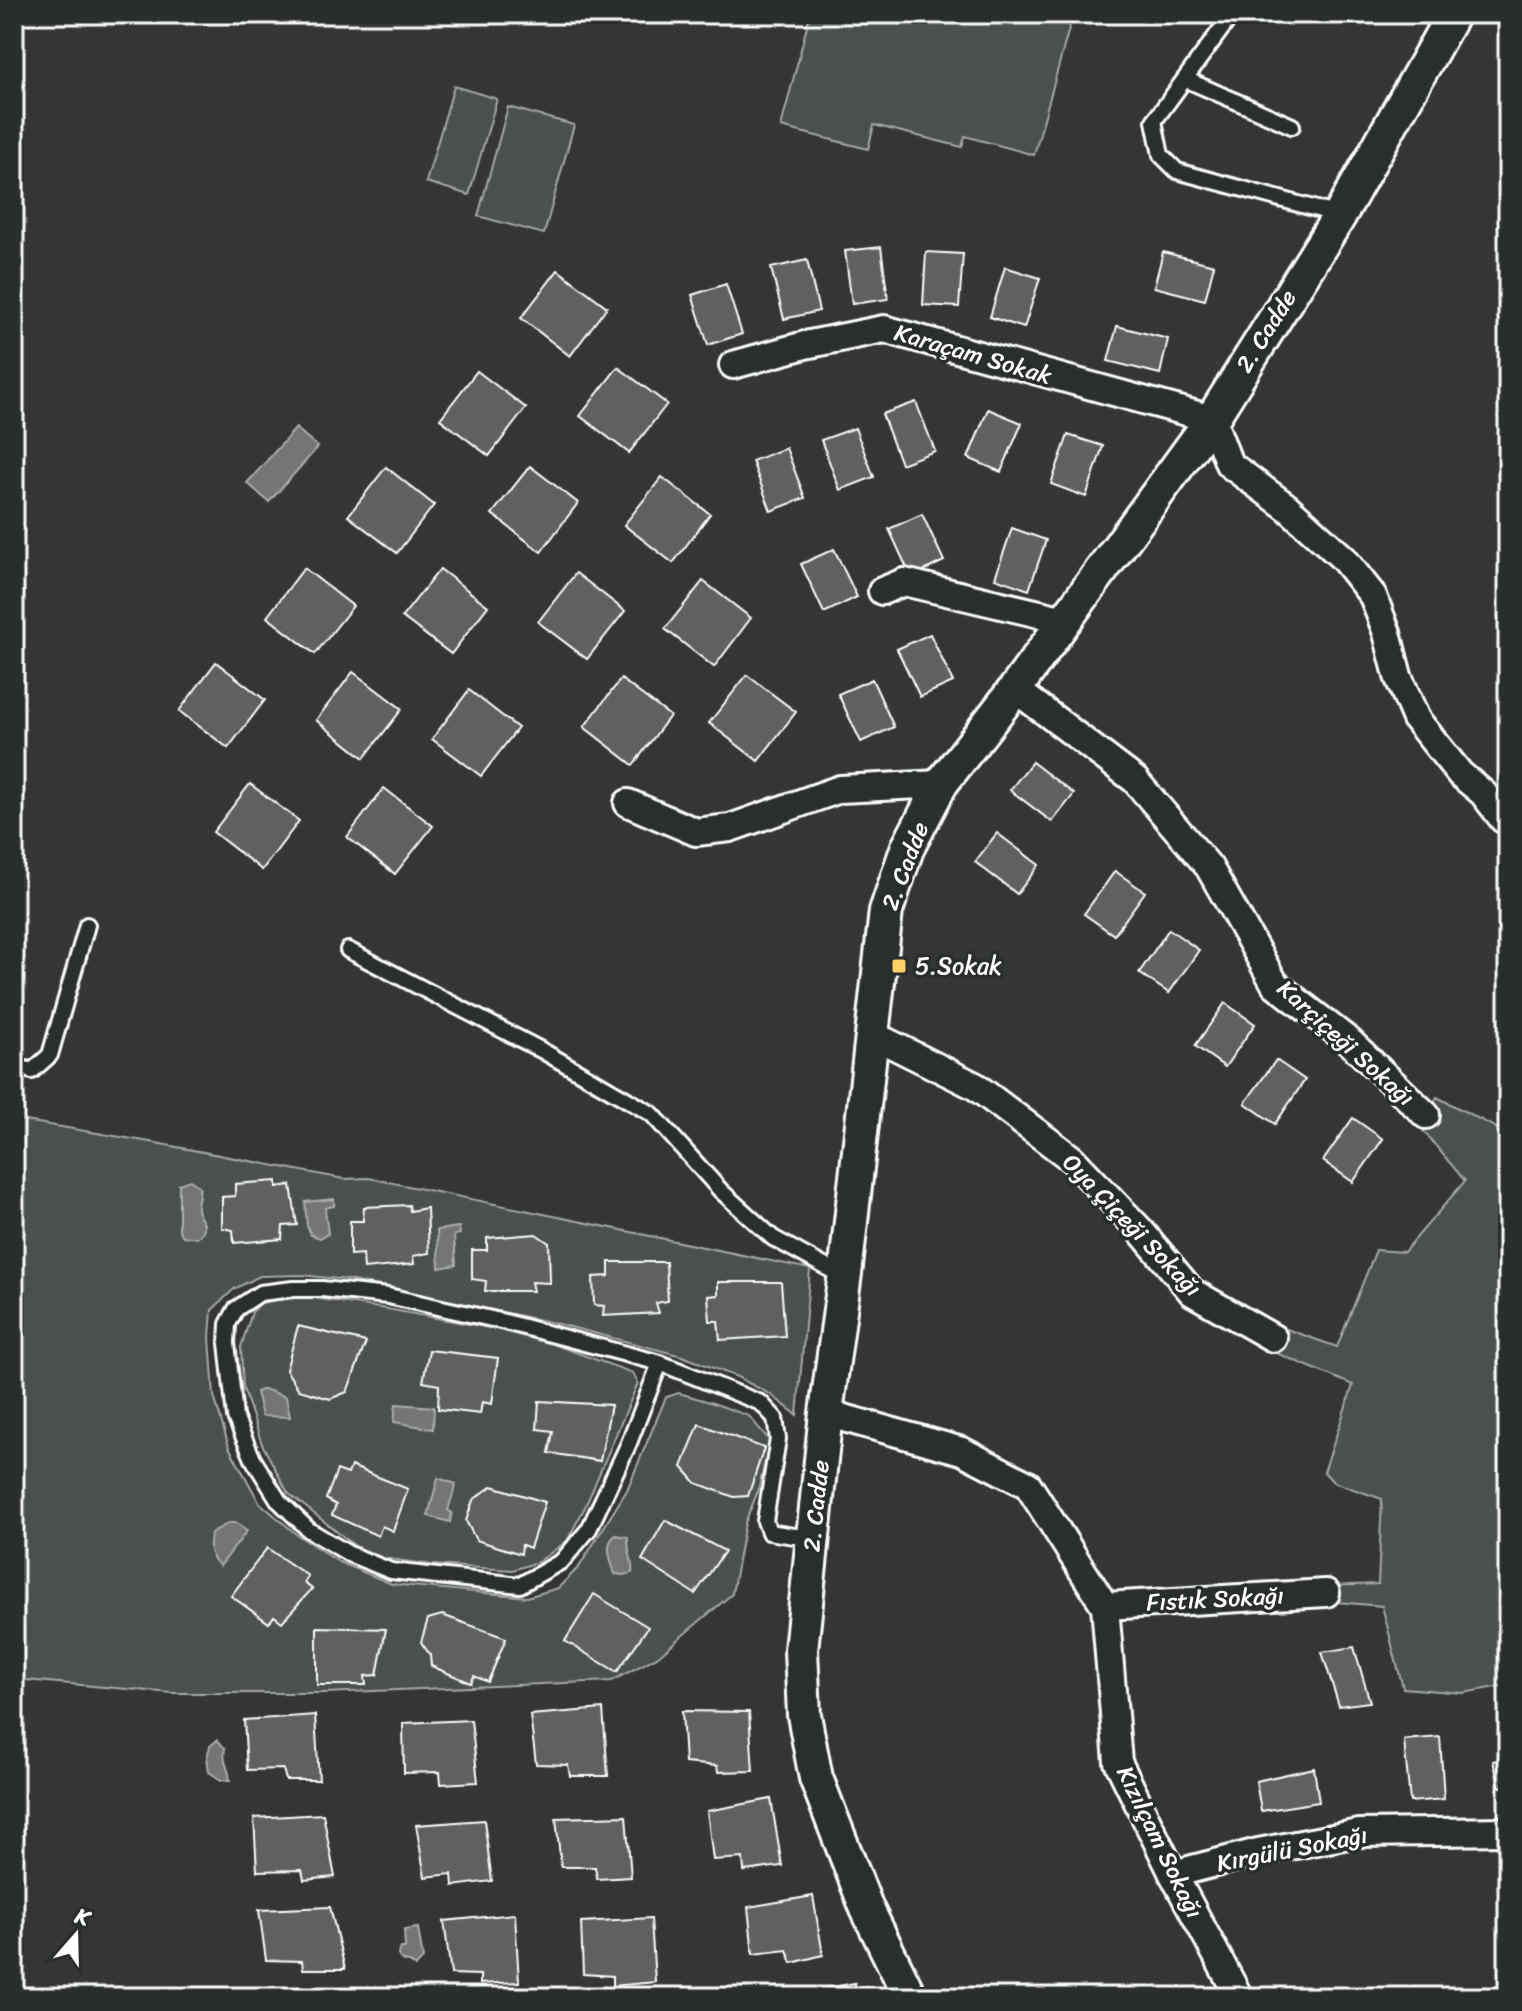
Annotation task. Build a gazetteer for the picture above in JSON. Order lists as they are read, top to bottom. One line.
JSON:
{"streets":{"street":["2. Cadde","Karaçam Sokak","Karçiçeği Sokağı","Oya Çiçeği Sokağı","Fıstık Sokağı","Kızılçam Sokağı","Kırgülü Sokağı"]},"crossings":[["2. Cadde","Karaçam Sokak"],["2. Cadde","Karçiçeği Sokağı"],["2. Cadde","Oya Çiçeği Sokağı"],["2. Cadde","Kızılçam Sokağı"],["Fıstık Sokağı","Kızılçam Sokağı"],["Kızılçam Sokağı","Kırgülü Sokağı"]],"places":{"transit":["5.Sokak"]},"north":"top"}
